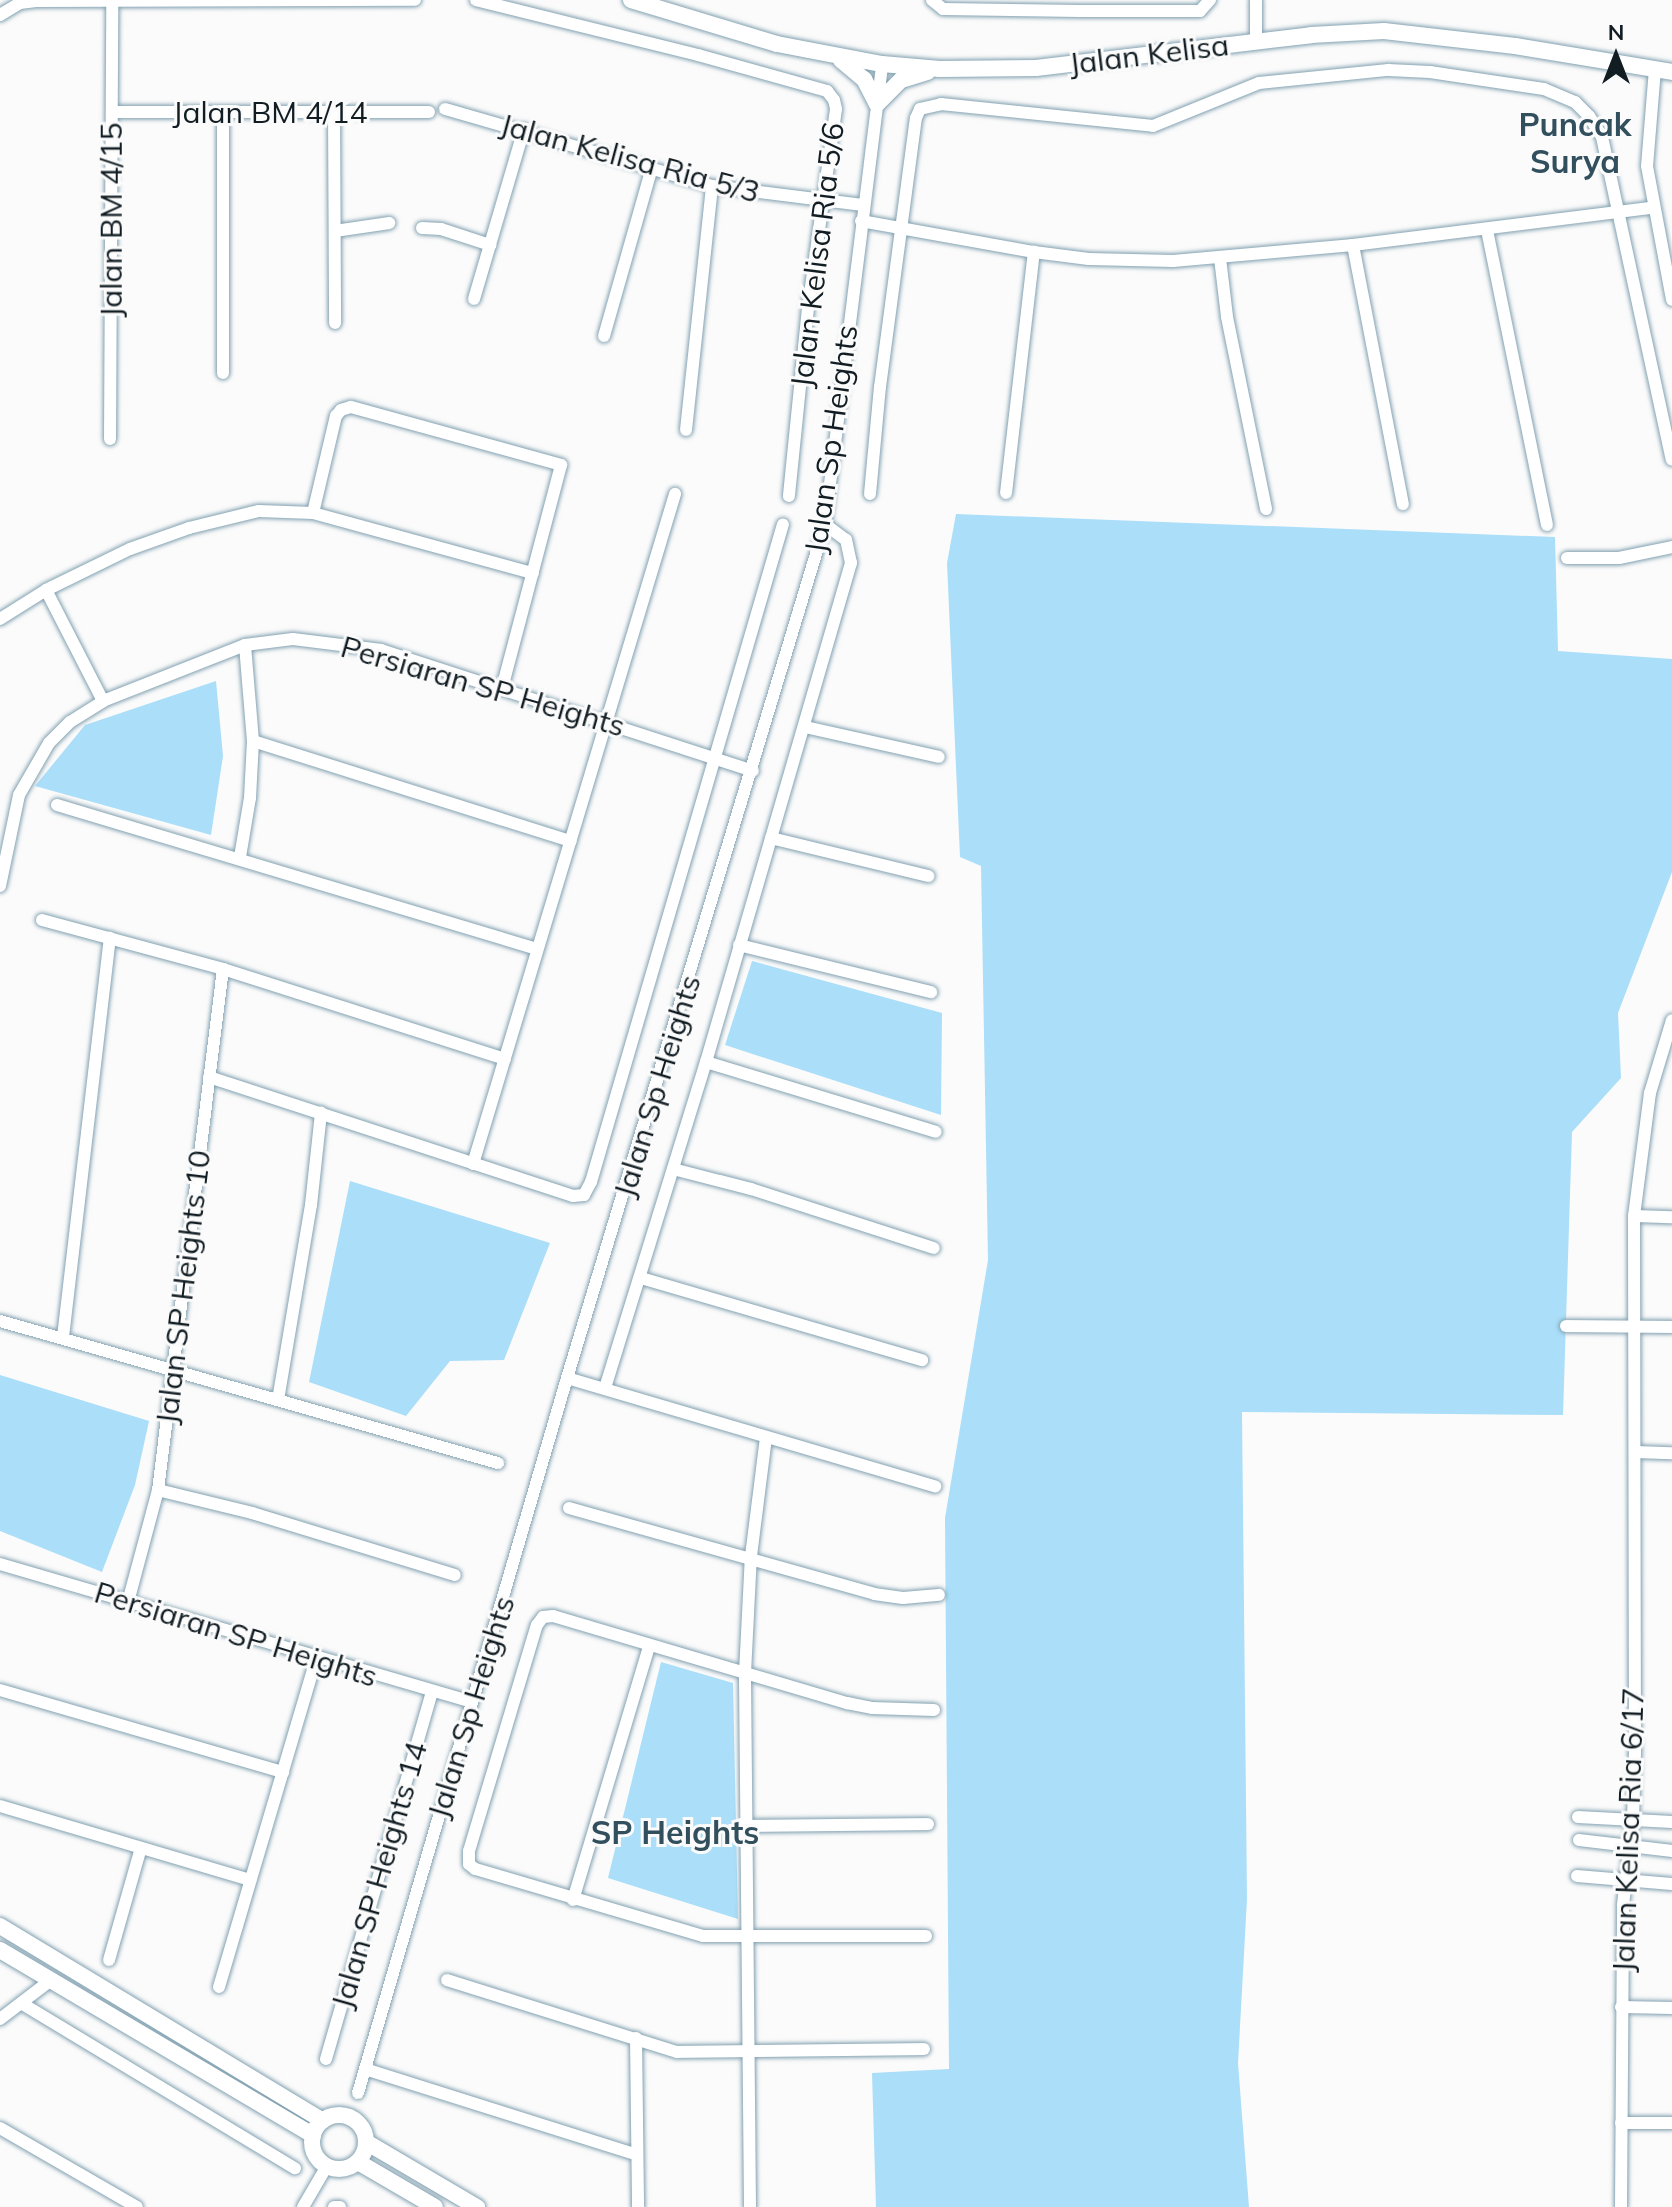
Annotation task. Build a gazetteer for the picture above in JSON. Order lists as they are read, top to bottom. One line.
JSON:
{"streets":{"main road":["Jalan Kelisa"],"street":["Jalan BM 4/14","Jalan Kelisa Ria 5/3","Jalan BM 4/15","Jalan Kelisa Ria 5/6","Jalan Sp Heights","Persiaran SP Heights","Jalan SP Heights 10","Jalan Kelisa Ria 6/17","Jalan SP Heights 14"]},"crossings":[["Jalan Kelisa","Jalan Sp Heights"],["Jalan BM 4/14","Jalan BM 4/15"],["Jalan Kelisa Ria 5/3","Jalan Kelisa Ria 5/6"],["Jalan Kelisa Ria 5/3","Jalan Sp Heights"],["Jalan Sp Heights","Persiaran SP Heights"],["Persiaran SP Heights","Jalan SP Heights 10"],["Persiaran SP Heights","Jalan SP Heights 14"]],"districts":["Puncak Surya","SP Heights"],"north":"top"}
